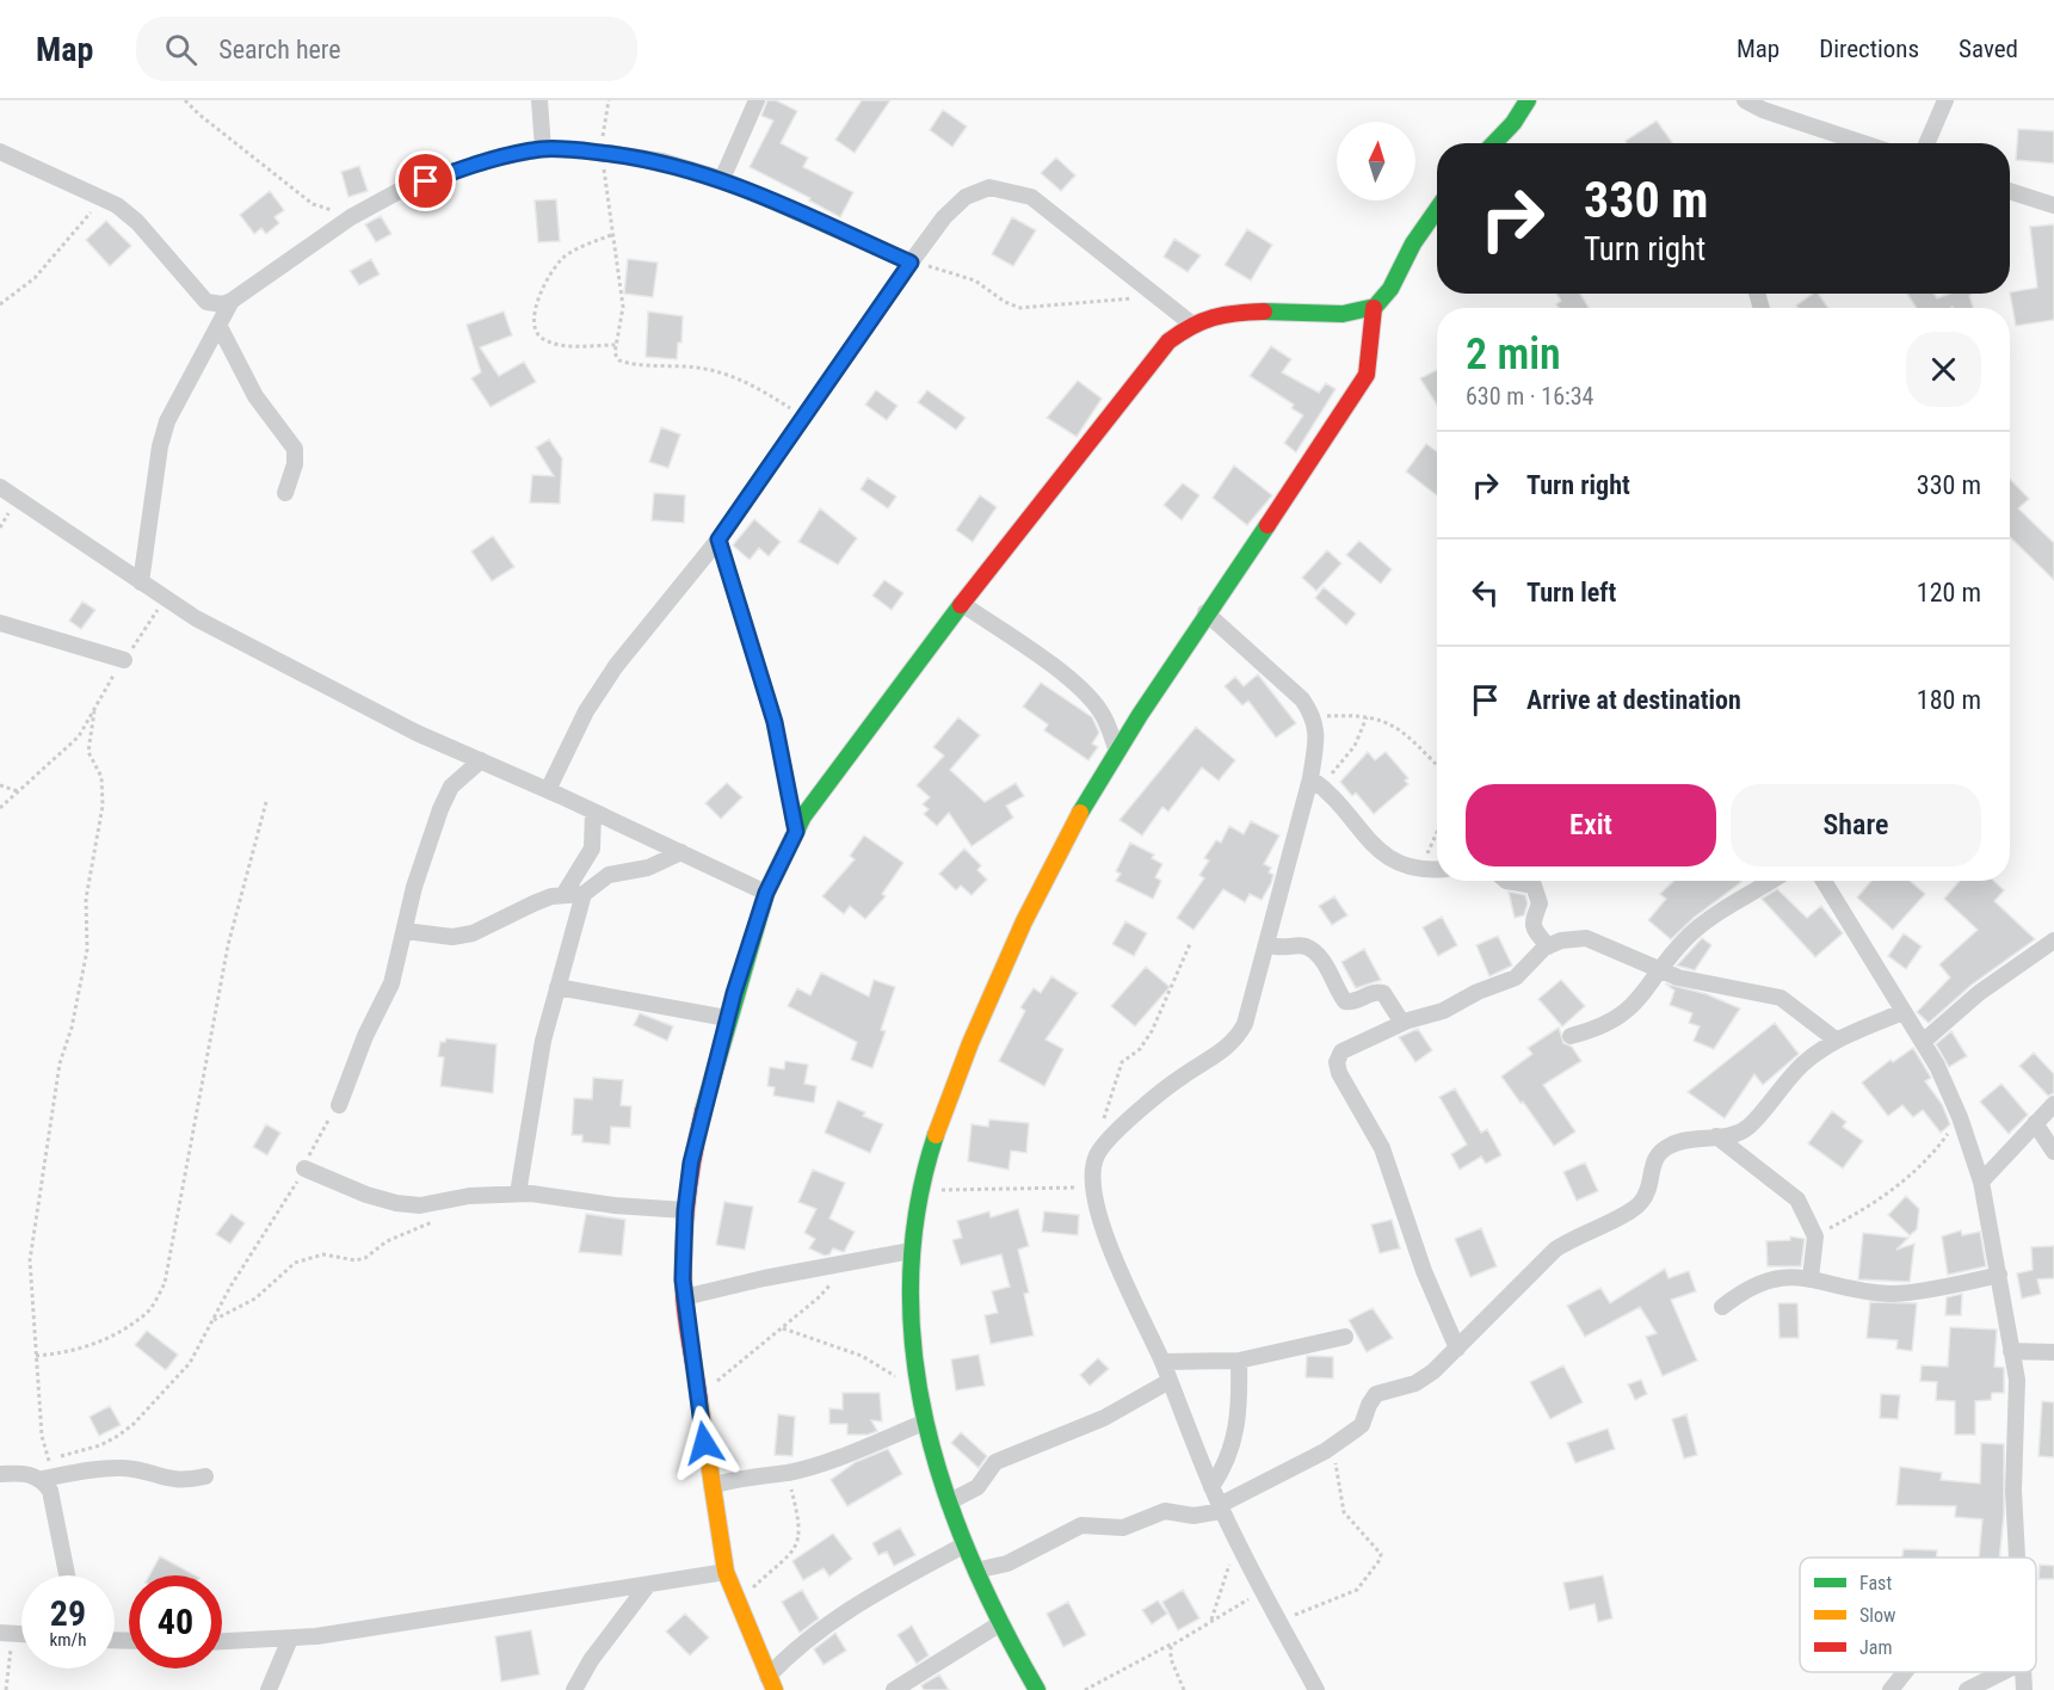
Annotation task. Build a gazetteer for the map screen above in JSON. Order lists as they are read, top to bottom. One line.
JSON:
{"legend":["Fast","Slow","Jam"],"north":"top","page":{"header":"Map","search":"Search here","nav":["Map","Directions","Saved"],"turn":["330 m","Turn right"],"heading":["2 min","630 m · 16:34"],"list":[{"name":"Turn right","value":"330 m"},{"name":"Turn left","value":"120 m"},{"name":"Arrive at destination","value":"180 m"}],"buttons":["Exit","Share"],"speed":"29 km/h","limit":"40"}}
